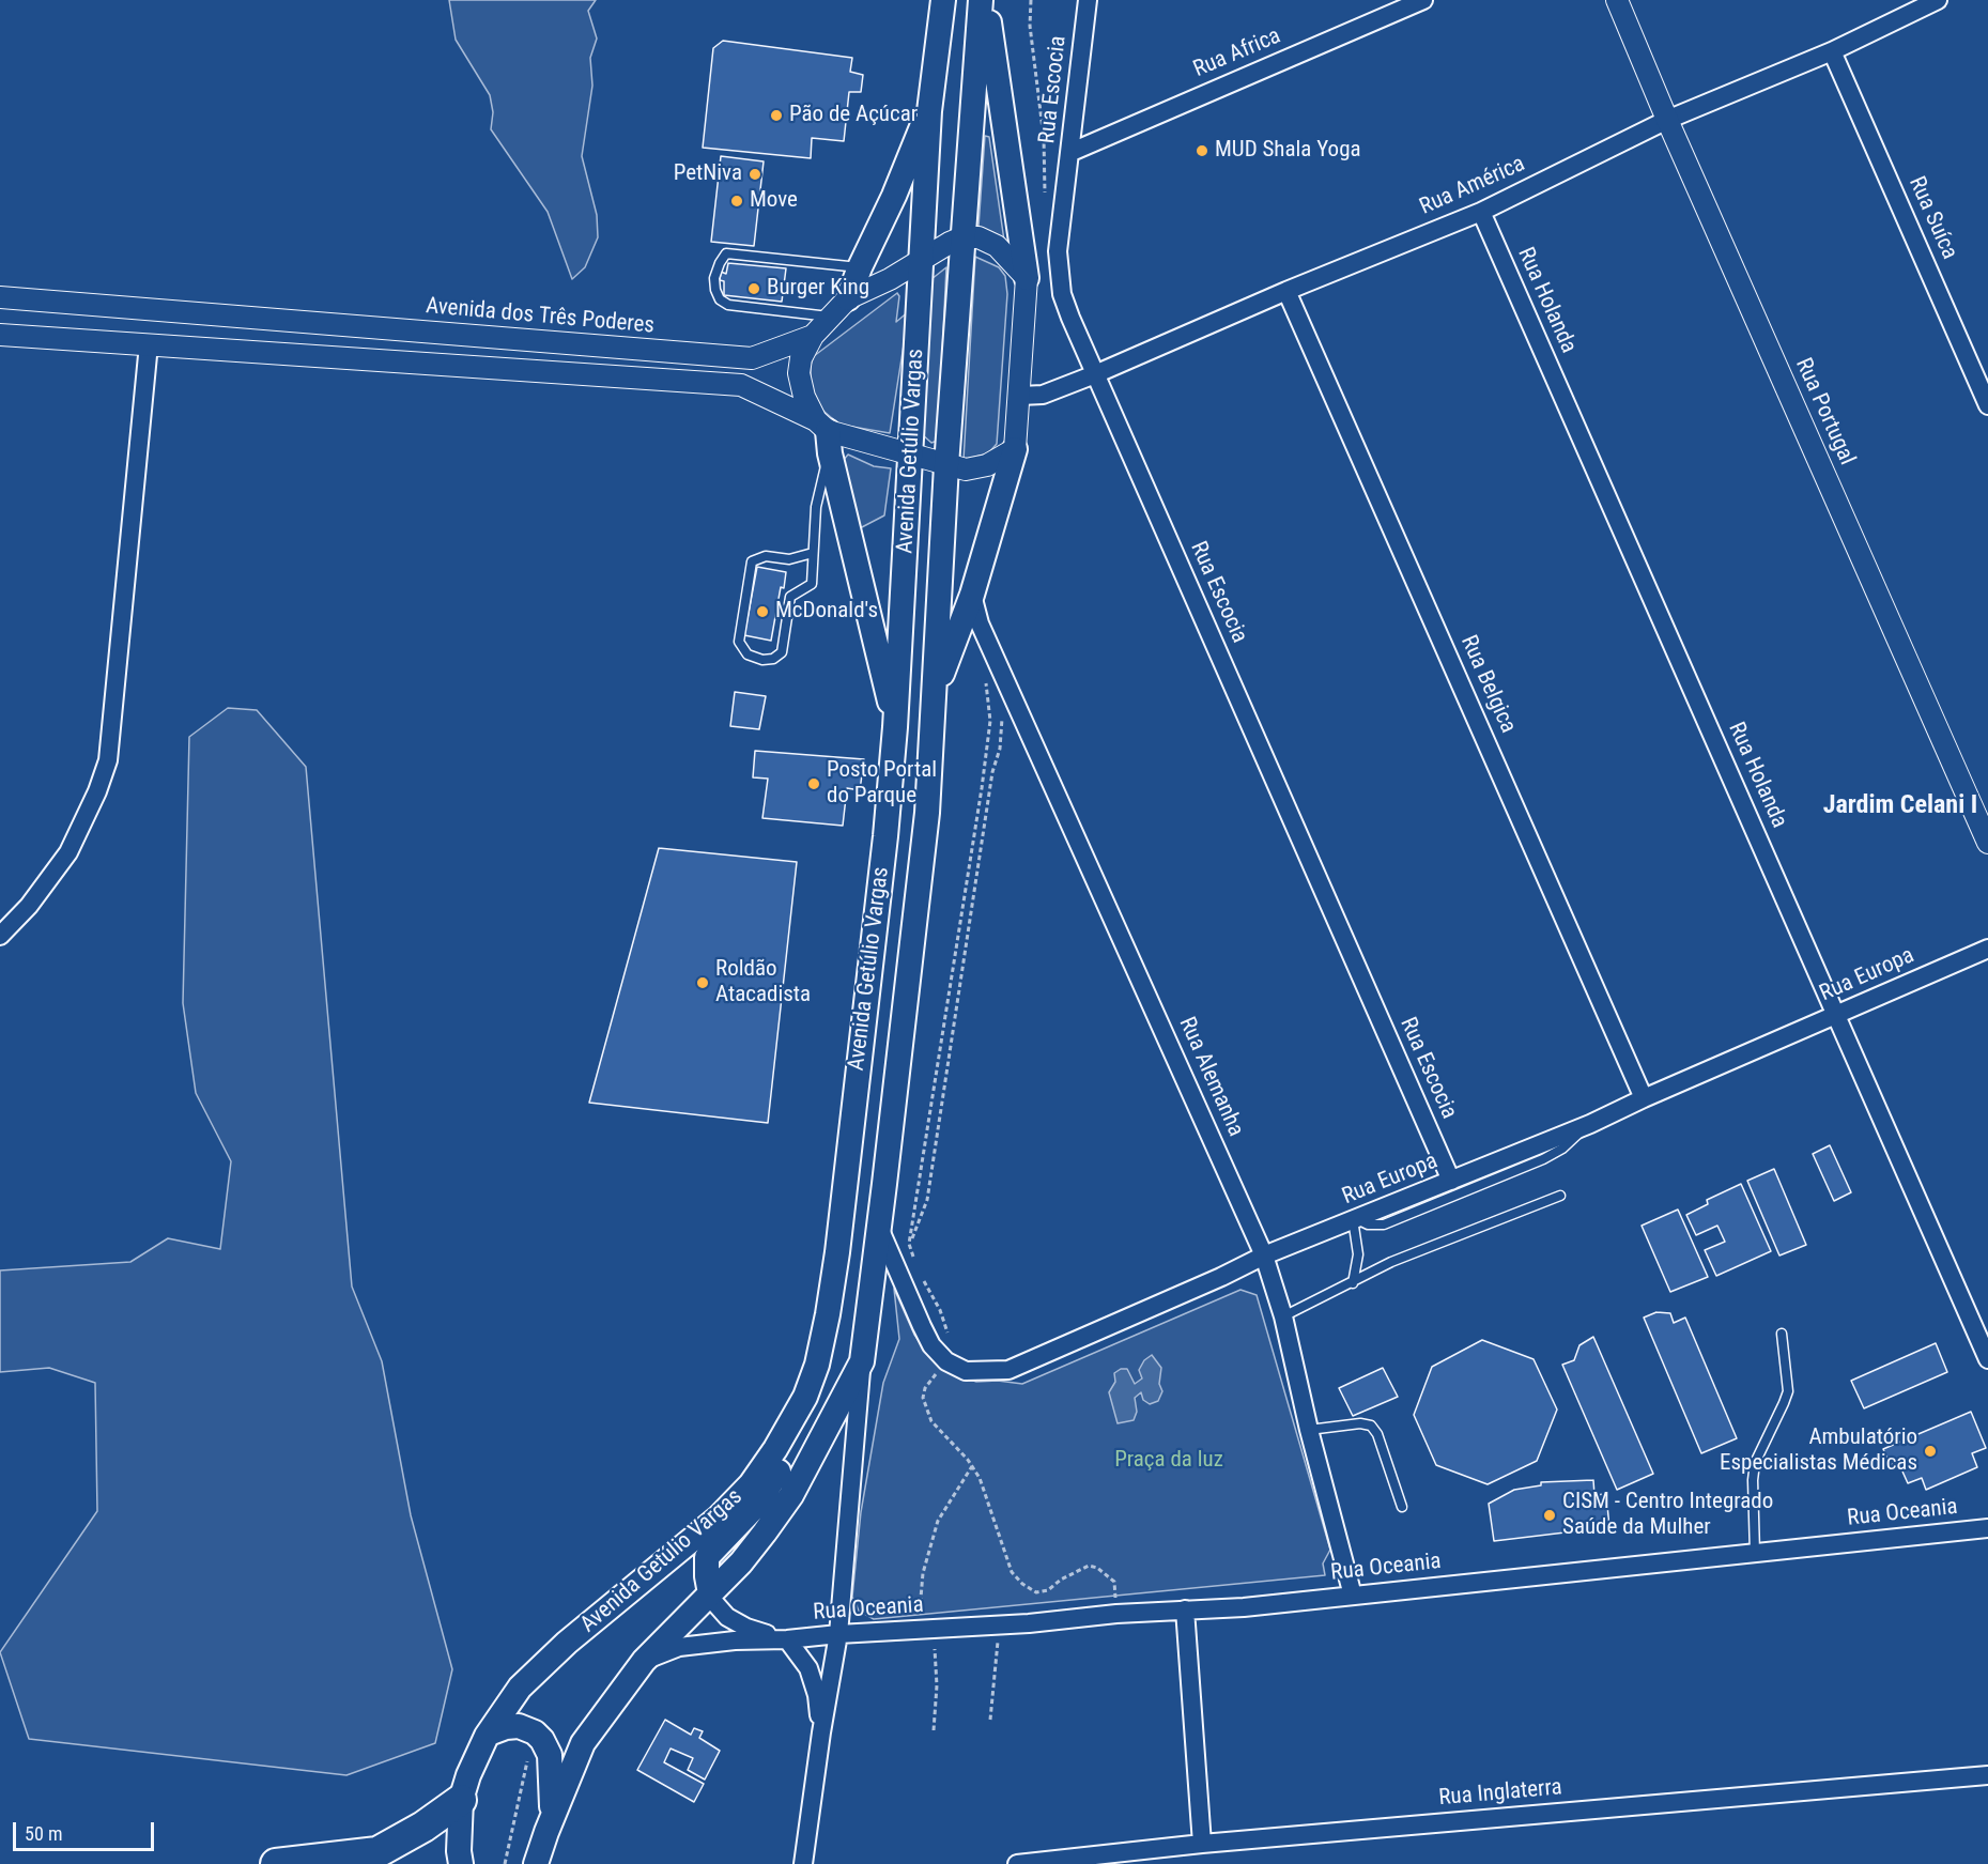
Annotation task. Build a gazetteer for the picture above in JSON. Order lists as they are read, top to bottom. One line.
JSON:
{"streets":{"main road":["Avenida Getúlio Vargas"],"street":["Rua Africa","Rua Escocia","Rua América","Rua Suíca","Rua Holanda","Avenida dos Três Poderes","Rua Portugal","Rua Belgica","Rua Europa","Rua Alemanha","Rua Oceania","Rua Inglaterra"]},"crossings":[["Rua Africa","Rua Escocia"],["Rua Escocia","Rua América"],["Rua Escocia","Rua Europa"],["Rua América","Rua Suíca"],["Rua América","Rua Holanda"],["Rua América","Rua Portugal"],["Rua América","Rua Belgica"],["Rua Holanda","Rua Europa"],["Avenida dos Três Poderes","Avenida Getúlio Vargas"],["Avenida Getúlio Vargas","Rua Oceania"],["Rua Belgica","Rua Europa"],["Rua Europa","Rua Alemanha"],["Rua Alemanha","Rua Oceania"]],"districts":["Jardim Celani I"],"parks":["Praça da luz"],"places":["Pão de Açúcar","MUD Shala Yoga","PetNiva","Move","Burger King","McDonald's","Posto Portal do Parque","Roldão Atacadista","Ambulatório Especialistas Médicas","CISM - Centro Integrado Saúde da Mulher"],"scale_bar":"50 m"}
